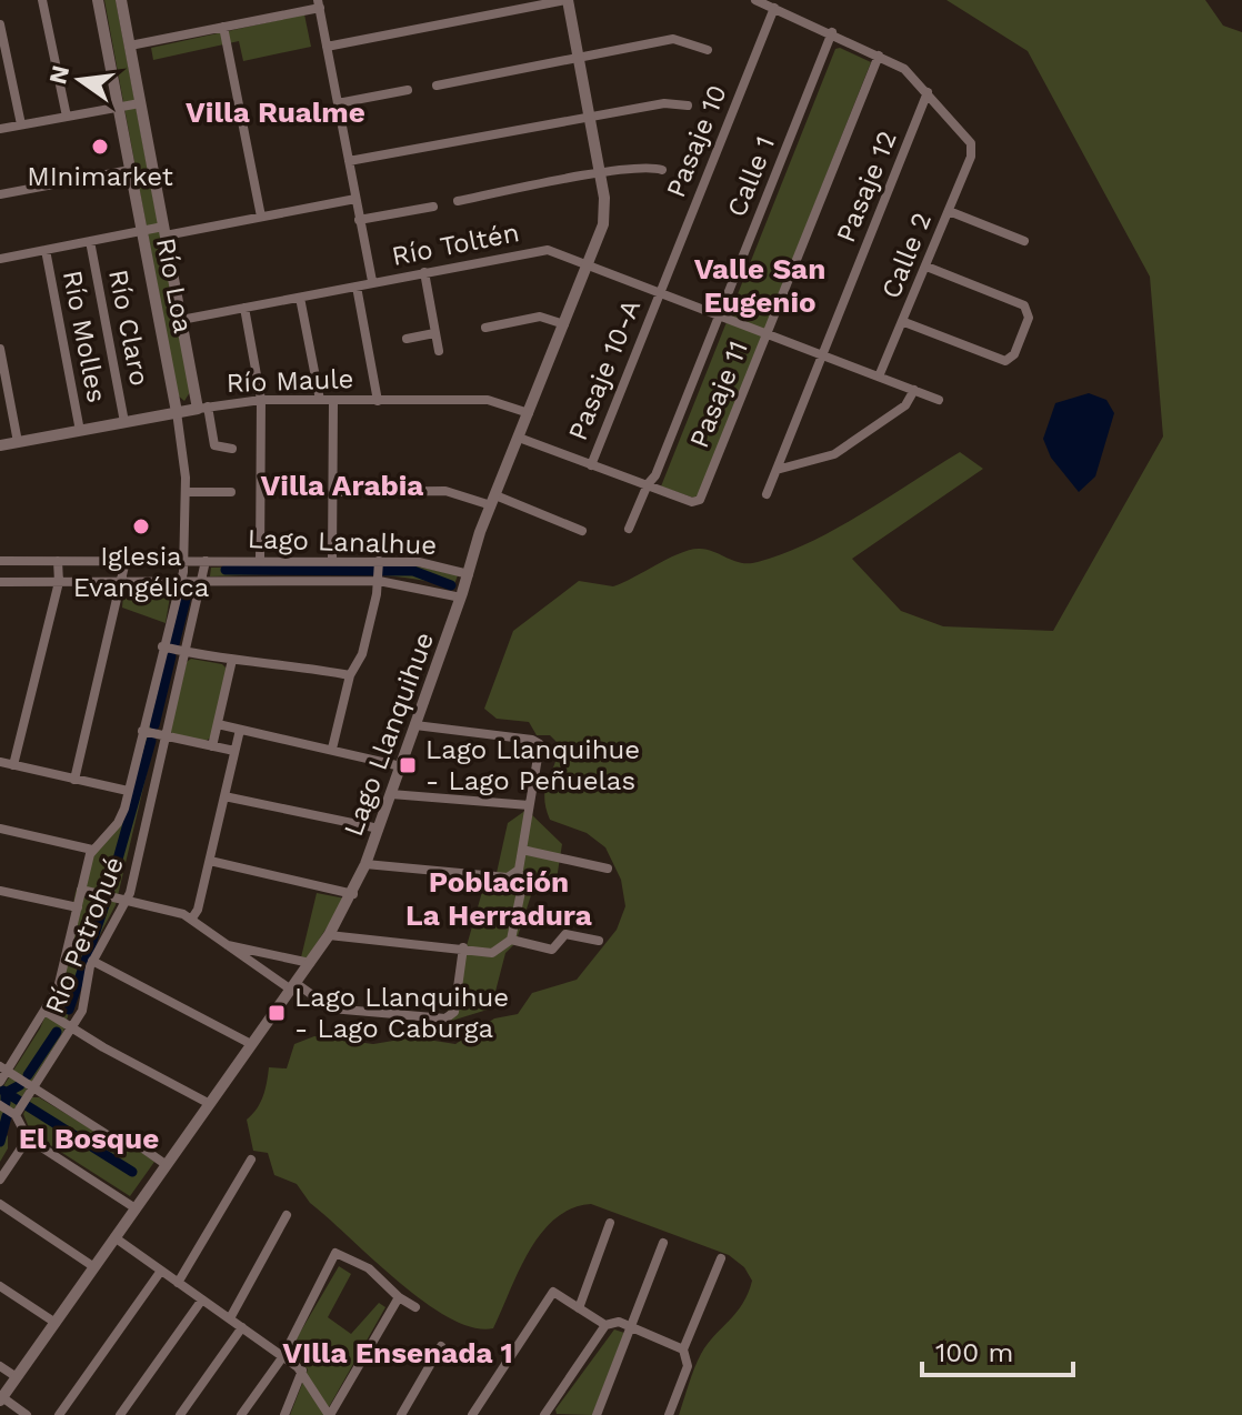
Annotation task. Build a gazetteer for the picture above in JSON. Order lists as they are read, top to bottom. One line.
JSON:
{"streets":{"street":["Pasaje 10","Calle 1","Pasaje 12","Río Toltén","Calle 2","Río Loa","Río Claro","Río Molles","Pasaje 10-A","Río Maule","Pasaje 11","Lago Lanalhue","Lago Llanquihue","Río Petrohué"]},"crossings":[["Pasaje 10","Río Toltén"],["Pasaje 10","Pasaje 10-A"],["Calle 1","Río Toltén"],["Calle 1","Pasaje 11"],["Pasaje 12","Río Toltén"],["Pasaje 12","Calle 2"],["Río Toltén","Calle 2"],["Río Toltén","Río Loa"],["Río Toltén","Pasaje 10-A"],["Río Toltén","Pasaje 11"],["Río Toltén","Lago Llanquihue"],["Río Loa","Río Maule"],["Río Loa","Lago Lanalhue"],["Río Loa","Río Petrohué"],["Río Claro","Río Maule"],["Río Molles","Río Maule"],["Río Maule","Lago Llanquihue"],["Lago Lanalhue","Lago Llanquihue"],["Lago Lanalhue","Río Petrohué"]],"districts":["Villa Rualme","Valle San Eugenio","Villa Arabia","Población La Herradura","El Bosque","VIlla Ensenada 1"],"places":{"other":["MInimarket","Iglesia Evangélica"],"transit":["Lago Llanquihue - Lago Peñuelas","Lago Llanquihue - Lago Caburga"]},"scale_bar":"100 m","north":"left"}
